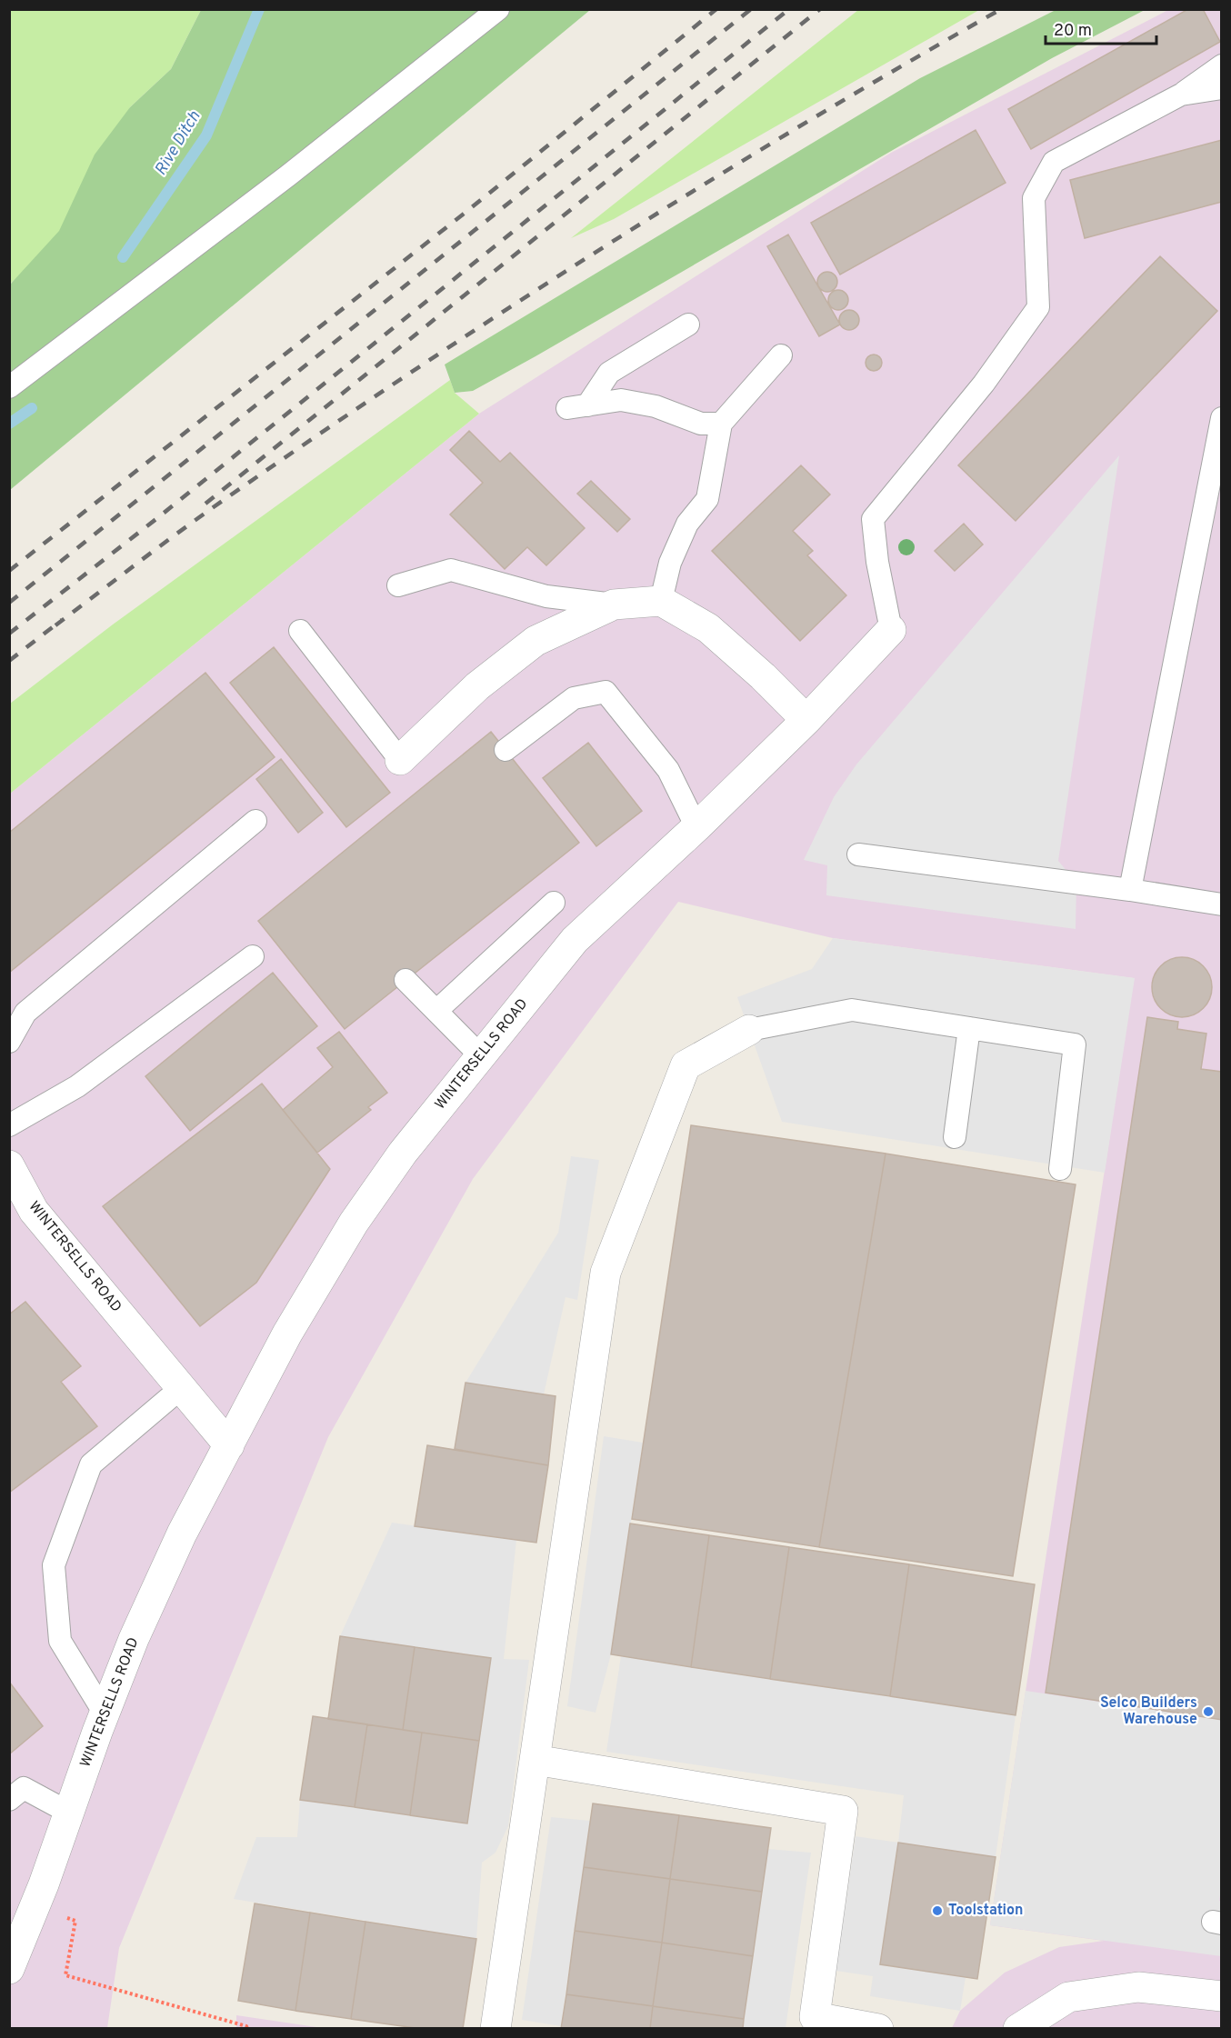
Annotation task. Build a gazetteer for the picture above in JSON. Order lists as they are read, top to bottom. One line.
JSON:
{"streets":{"street":["WINTERSELLS ROAD"]},"water":["Rive Ditch"],"places":["Selco Builders Warehouse","Toolstation"],"scale_bar":"20 m"}
